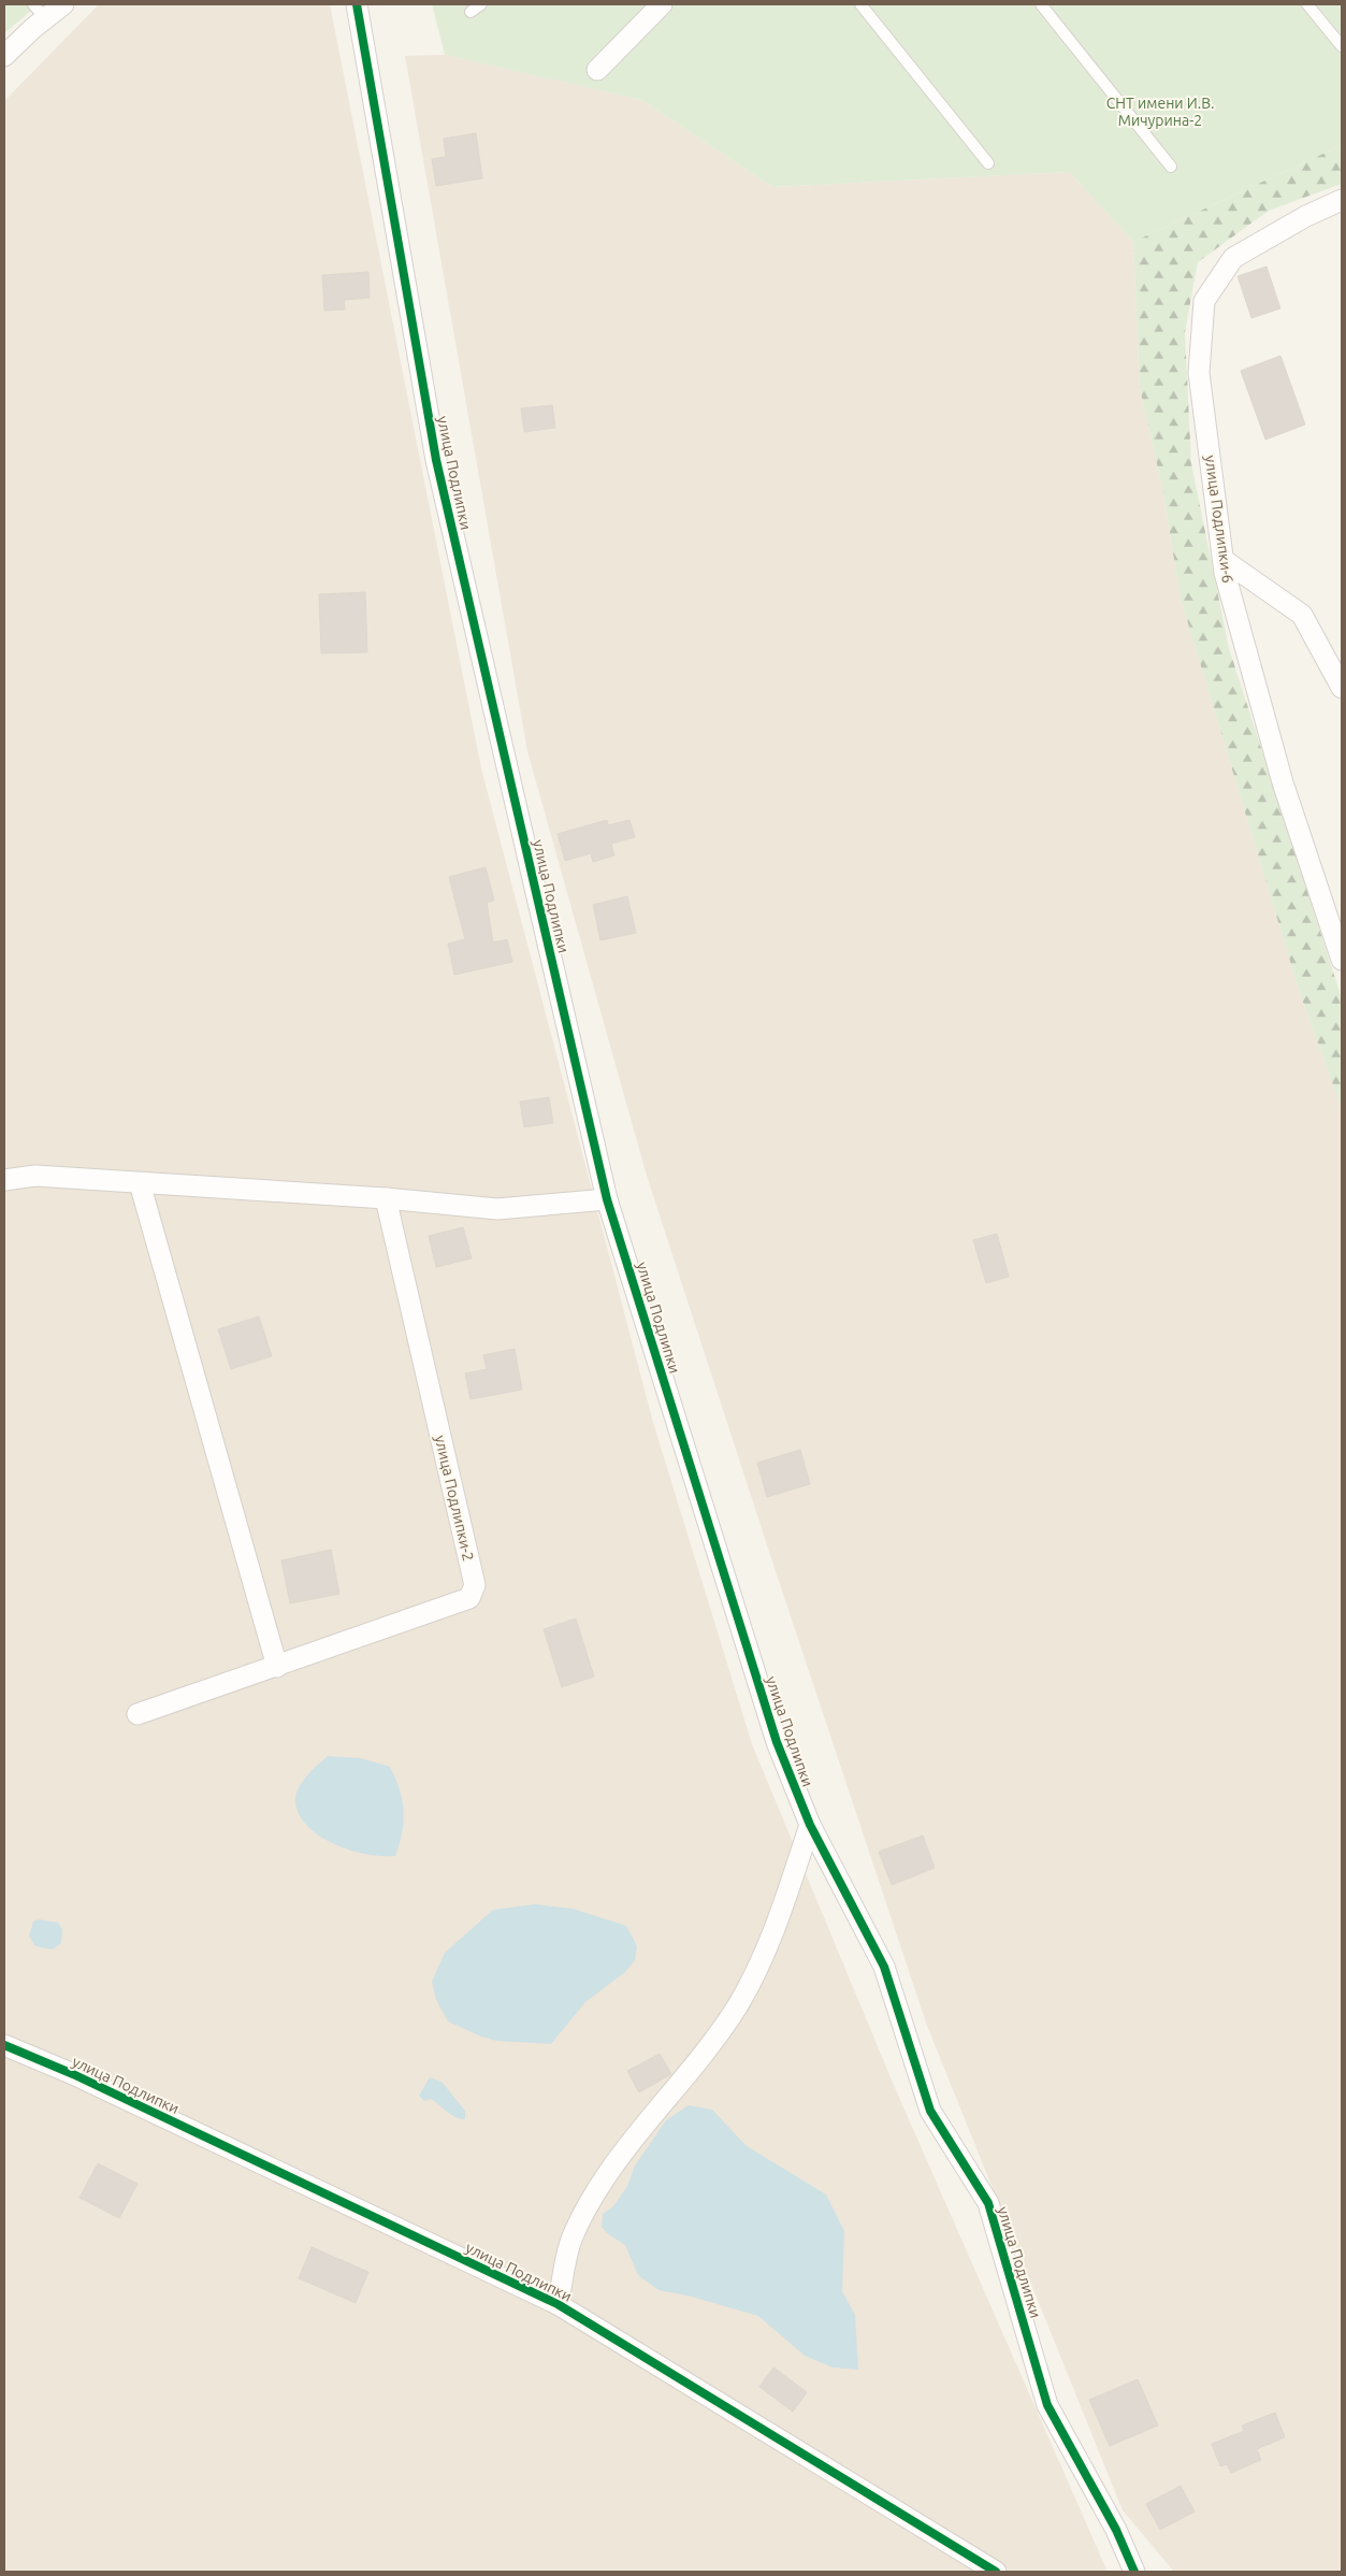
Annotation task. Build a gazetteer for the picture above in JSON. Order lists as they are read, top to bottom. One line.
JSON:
{"streets":{"street":["улица Подлипки","улица Подлипки-6","улица Подлипки-2"]},"parks":["СНТ имени И.В. Мичурина-2"]}
